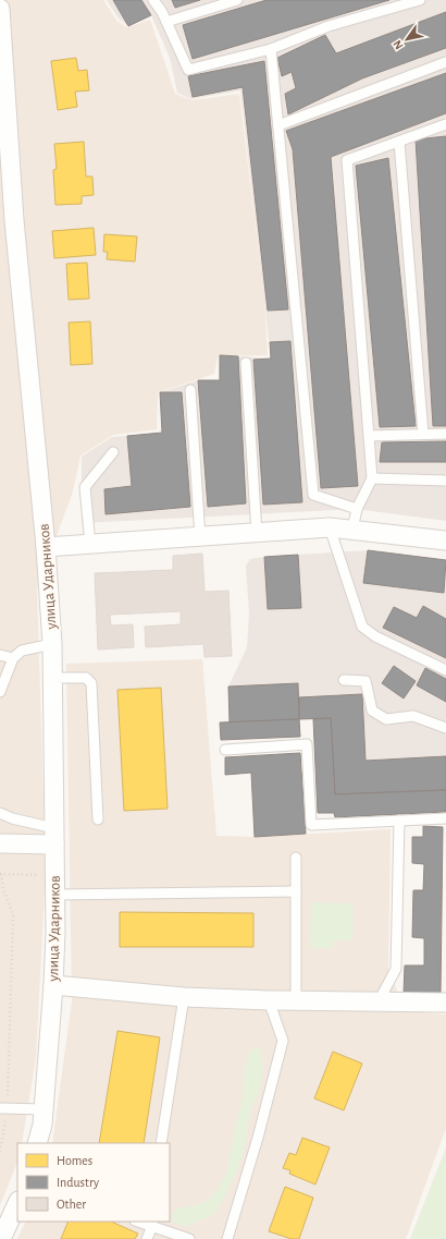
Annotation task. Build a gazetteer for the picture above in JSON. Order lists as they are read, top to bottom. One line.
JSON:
{"streets":{"street":["улица Ударников"]},"legend":["Homes","Industry","Other"],"north":"bottom left"}
